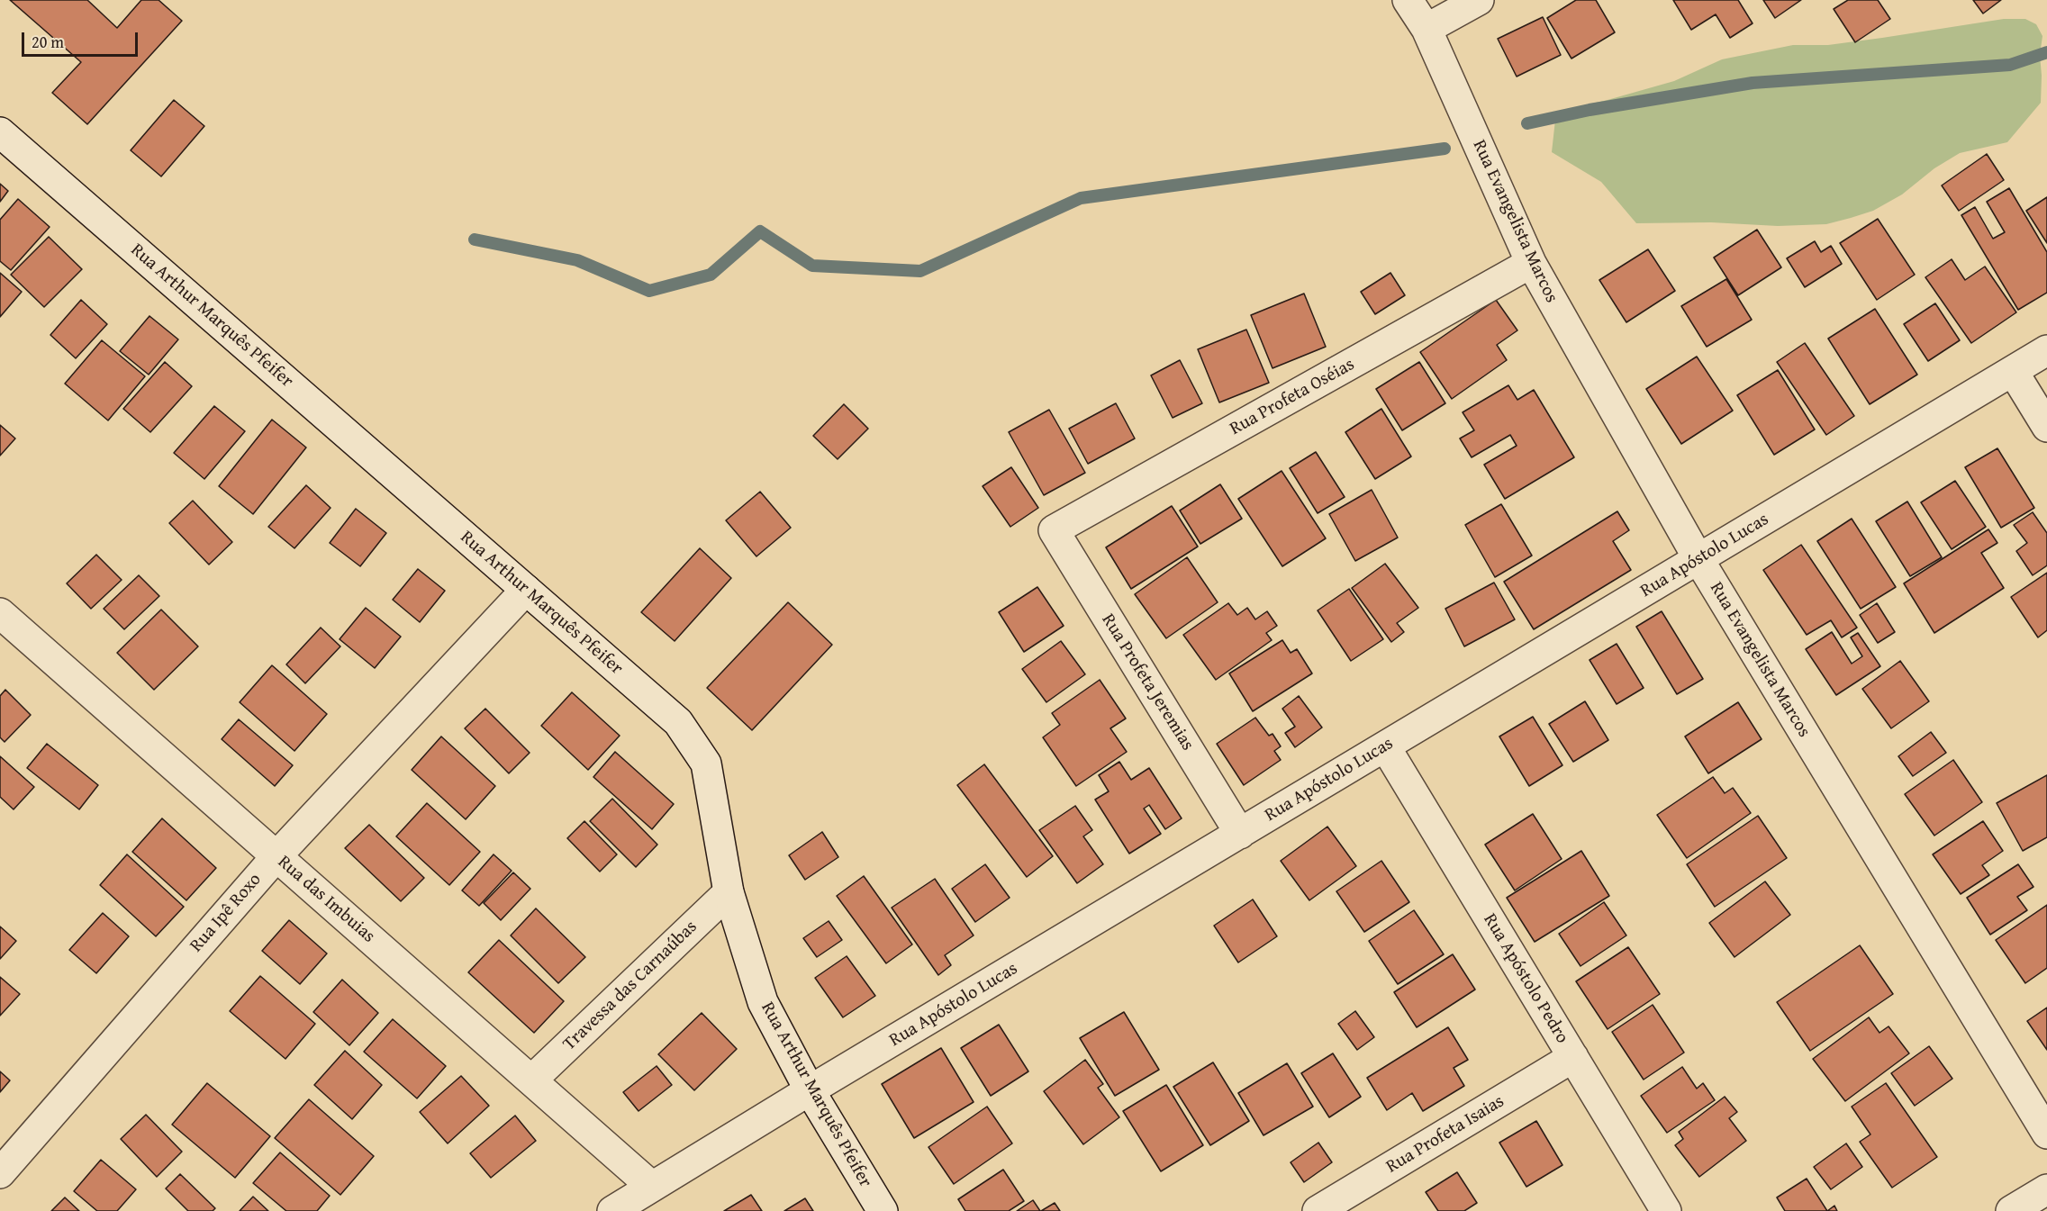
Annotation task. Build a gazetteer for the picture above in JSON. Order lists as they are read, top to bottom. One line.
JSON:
{"streets":{"street":["Rua Evangelista Marcos","Rua Arthur Marquês Pfeifer","Rua Profeta Oséias","Rua Apóstolo Lucas","Rua Profeta Jeremias","Rua das Imbuias","Rua Ipê Roxo","Rua Apóstolo Pedro","Travessa das Carnaúbas","Rua Profeta Isaias"]},"crossings":[["Rua Evangelista Marcos","Rua Profeta Oséias"],["Rua Evangelista Marcos","Rua Apóstolo Lucas"],["Rua Arthur Marquês Pfeifer","Rua Apóstolo Lucas"],["Rua Arthur Marquês Pfeifer","Rua Ipê Roxo"],["Rua Arthur Marquês Pfeifer","Travessa das Carnaúbas"],["Rua Profeta Oséias","Rua Profeta Jeremias"],["Rua Apóstolo Lucas","Rua Profeta Jeremias"],["Rua Apóstolo Lucas","Rua das Imbuias"],["Rua Apóstolo Lucas","Rua Apóstolo Pedro"],["Rua das Imbuias","Rua Ipê Roxo"],["Rua das Imbuias","Travessa das Carnaúbas"],["Rua Apóstolo Pedro","Rua Profeta Isaias"]],"scale_bar":"20 m"}
